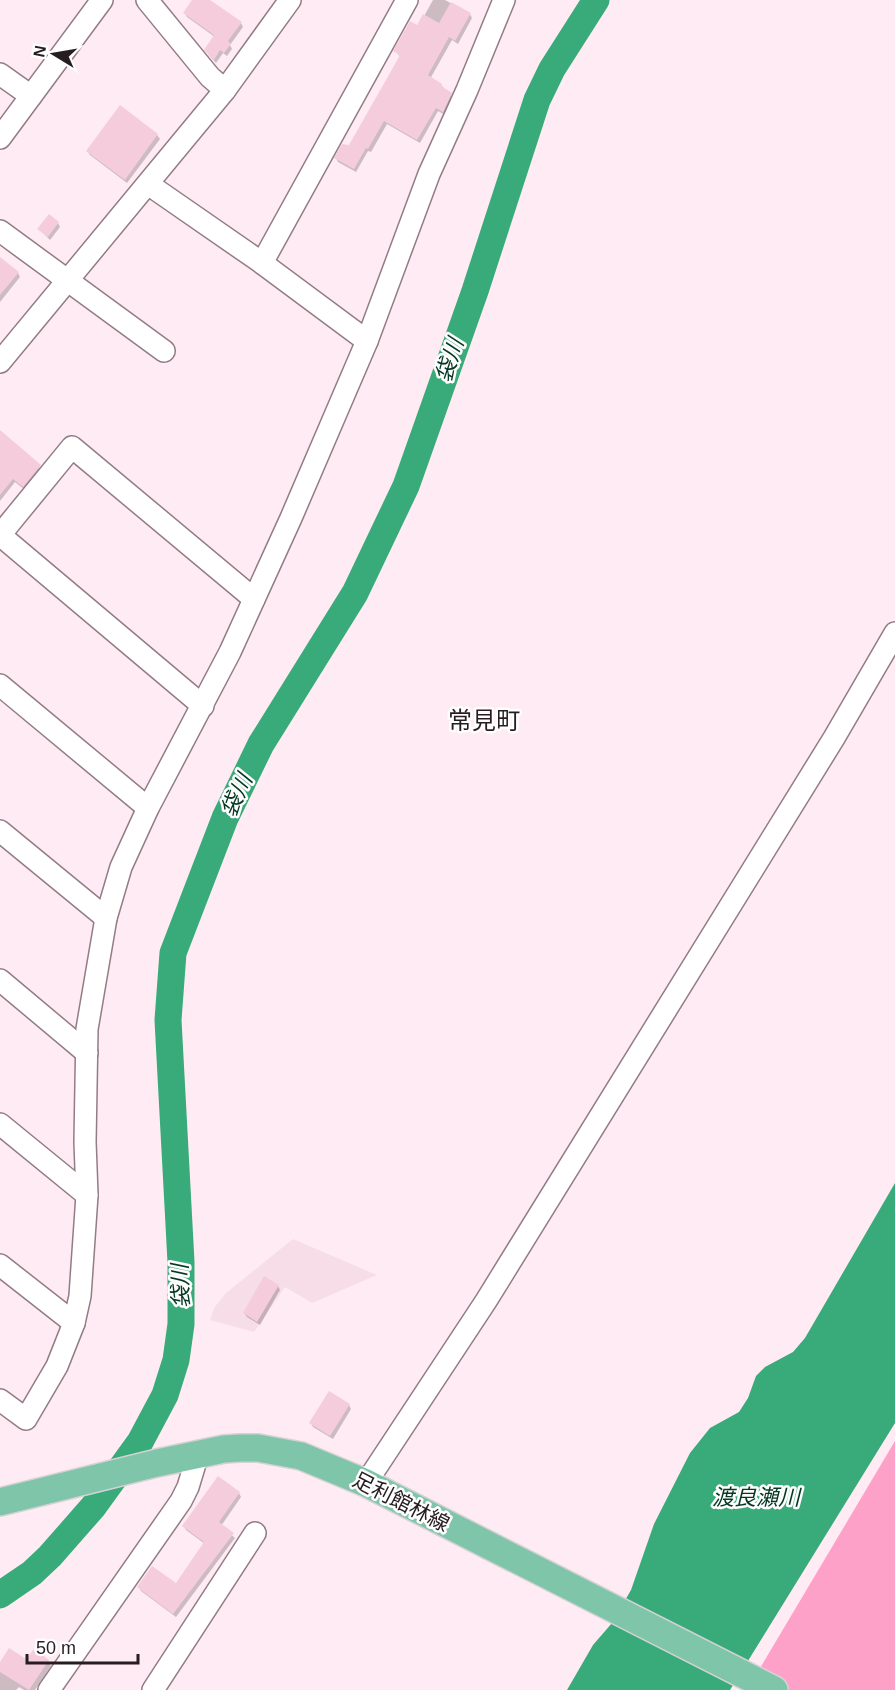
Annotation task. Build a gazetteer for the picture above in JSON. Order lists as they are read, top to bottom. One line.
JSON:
{"streets":{"main road":["足利館林線"]},"districts":["常見町"],"water":["袋川","渡良瀬川"],"scale_bar":"50 m","north":"left"}
